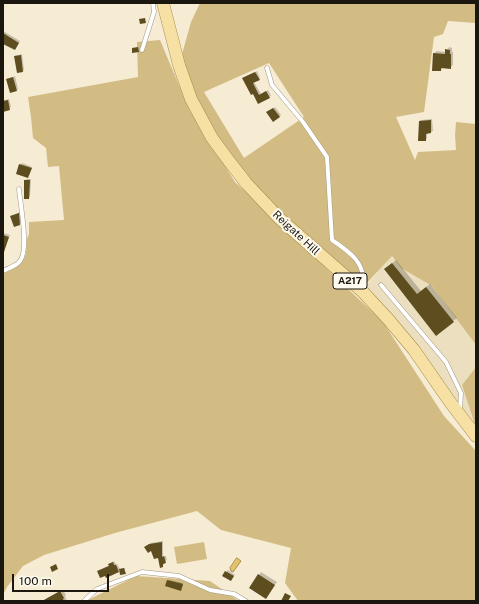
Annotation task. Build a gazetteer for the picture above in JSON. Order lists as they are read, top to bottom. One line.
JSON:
{"streets":{"main road":["Reigate Hill","A217"]},"scale_bar":"100 m"}
